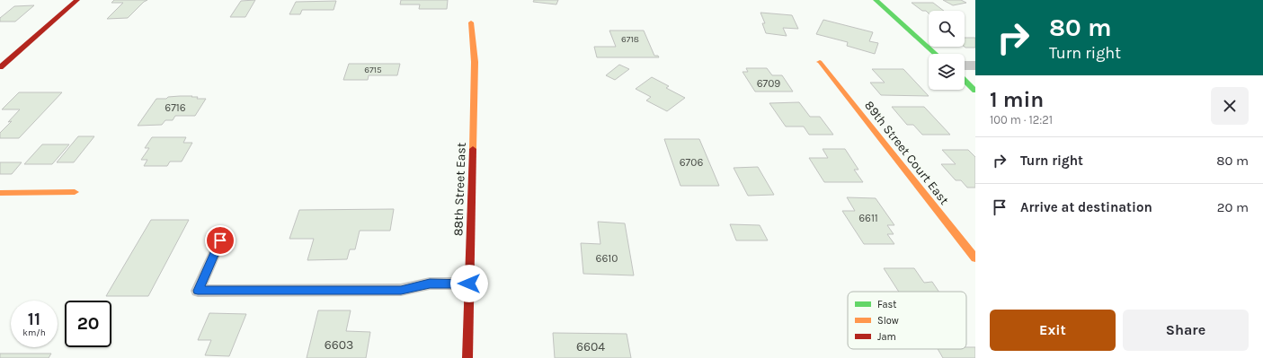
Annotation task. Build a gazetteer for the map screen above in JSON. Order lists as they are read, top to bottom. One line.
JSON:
{"streets":{"street":["89th Street Court East","88th Street East"]},"house_numbers":["6718","6715","6709","6716","6706","6611","6610","6603","6604"],"legend":["Fast","Slow","Jam"],"page":{"turn":["80 m","Turn right"],"heading":["1 min","100 m · 12:21"],"list":[{"name":"Turn right","value":"80 m"},{"name":"Arrive at destination","value":"20 m"}],"speed":"11 km/h","limit":"20","buttons":["Exit","Share"]}}
